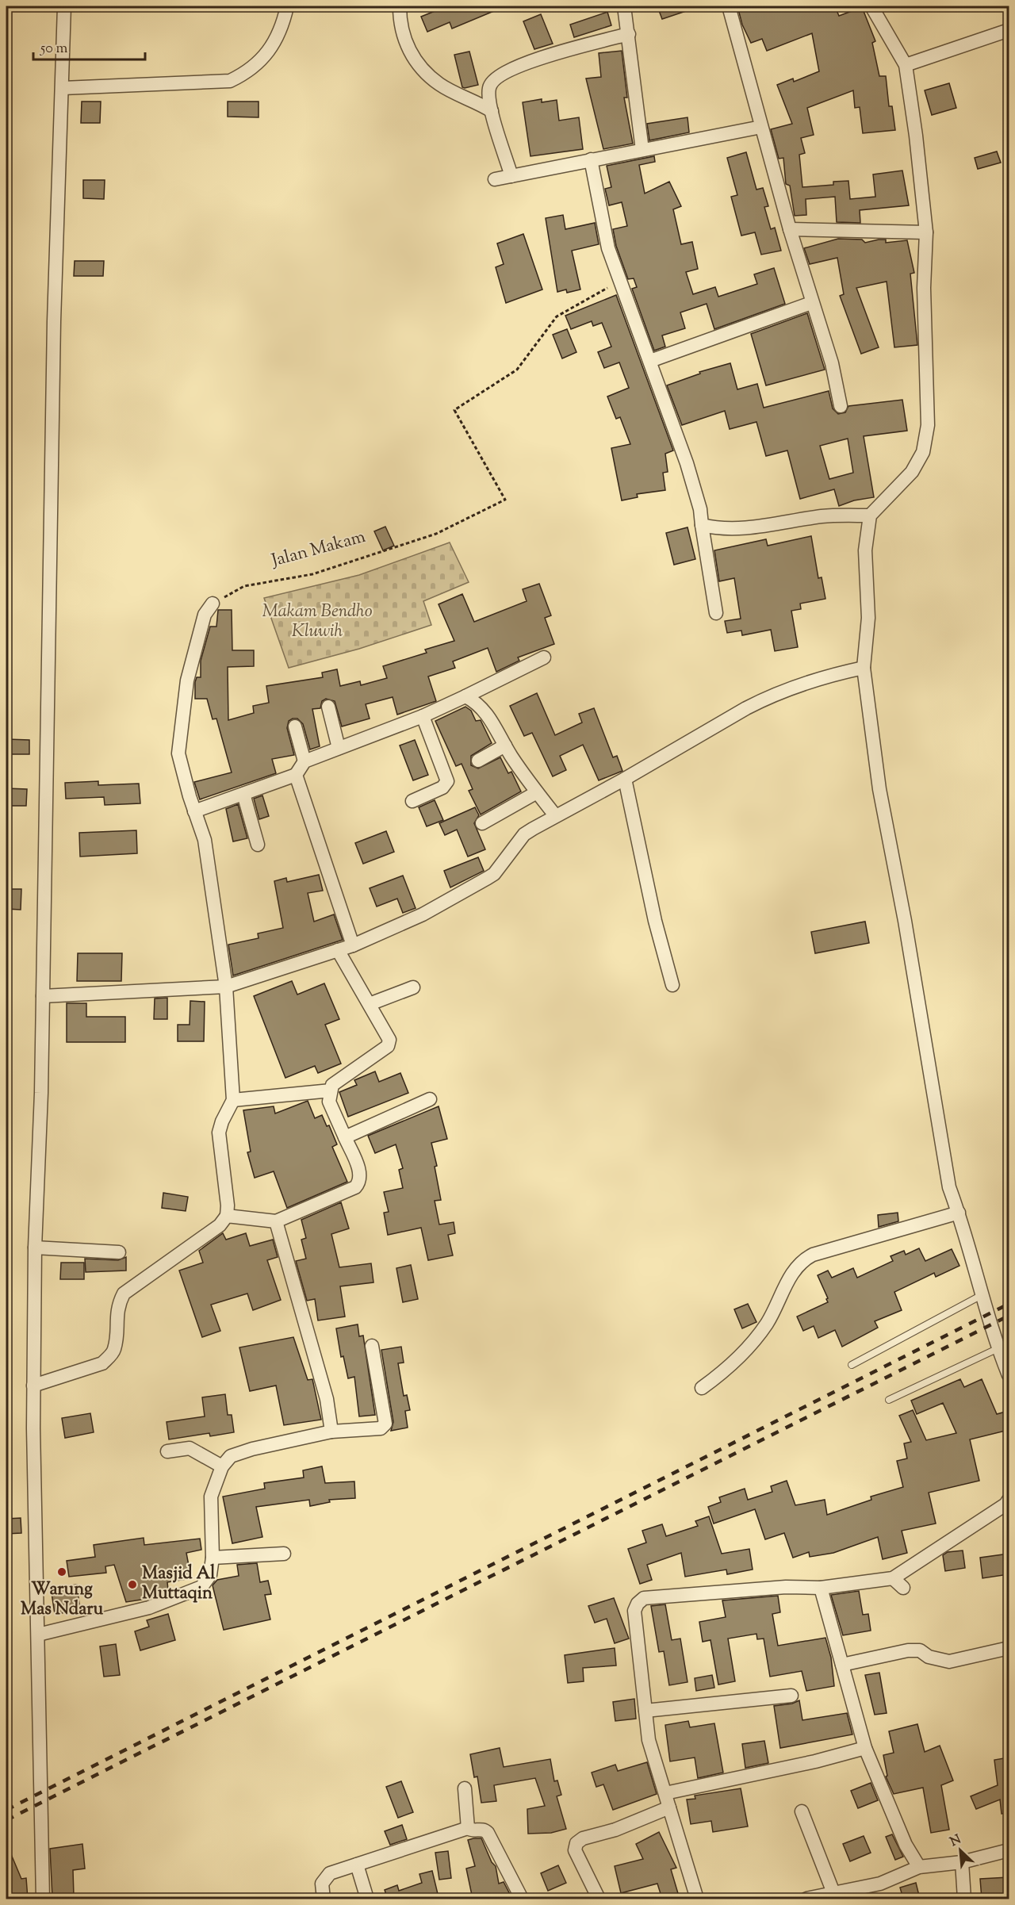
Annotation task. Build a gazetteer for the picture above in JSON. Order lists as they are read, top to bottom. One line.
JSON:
{"streets":{"path":["Jalan Makam"]},"parks":["Makam Bendho Kluwih"],"places":["Warung Mas Ndaru","Masjid Al Muttaqin"],"scale_bar":"50 m","north":"top left"}
